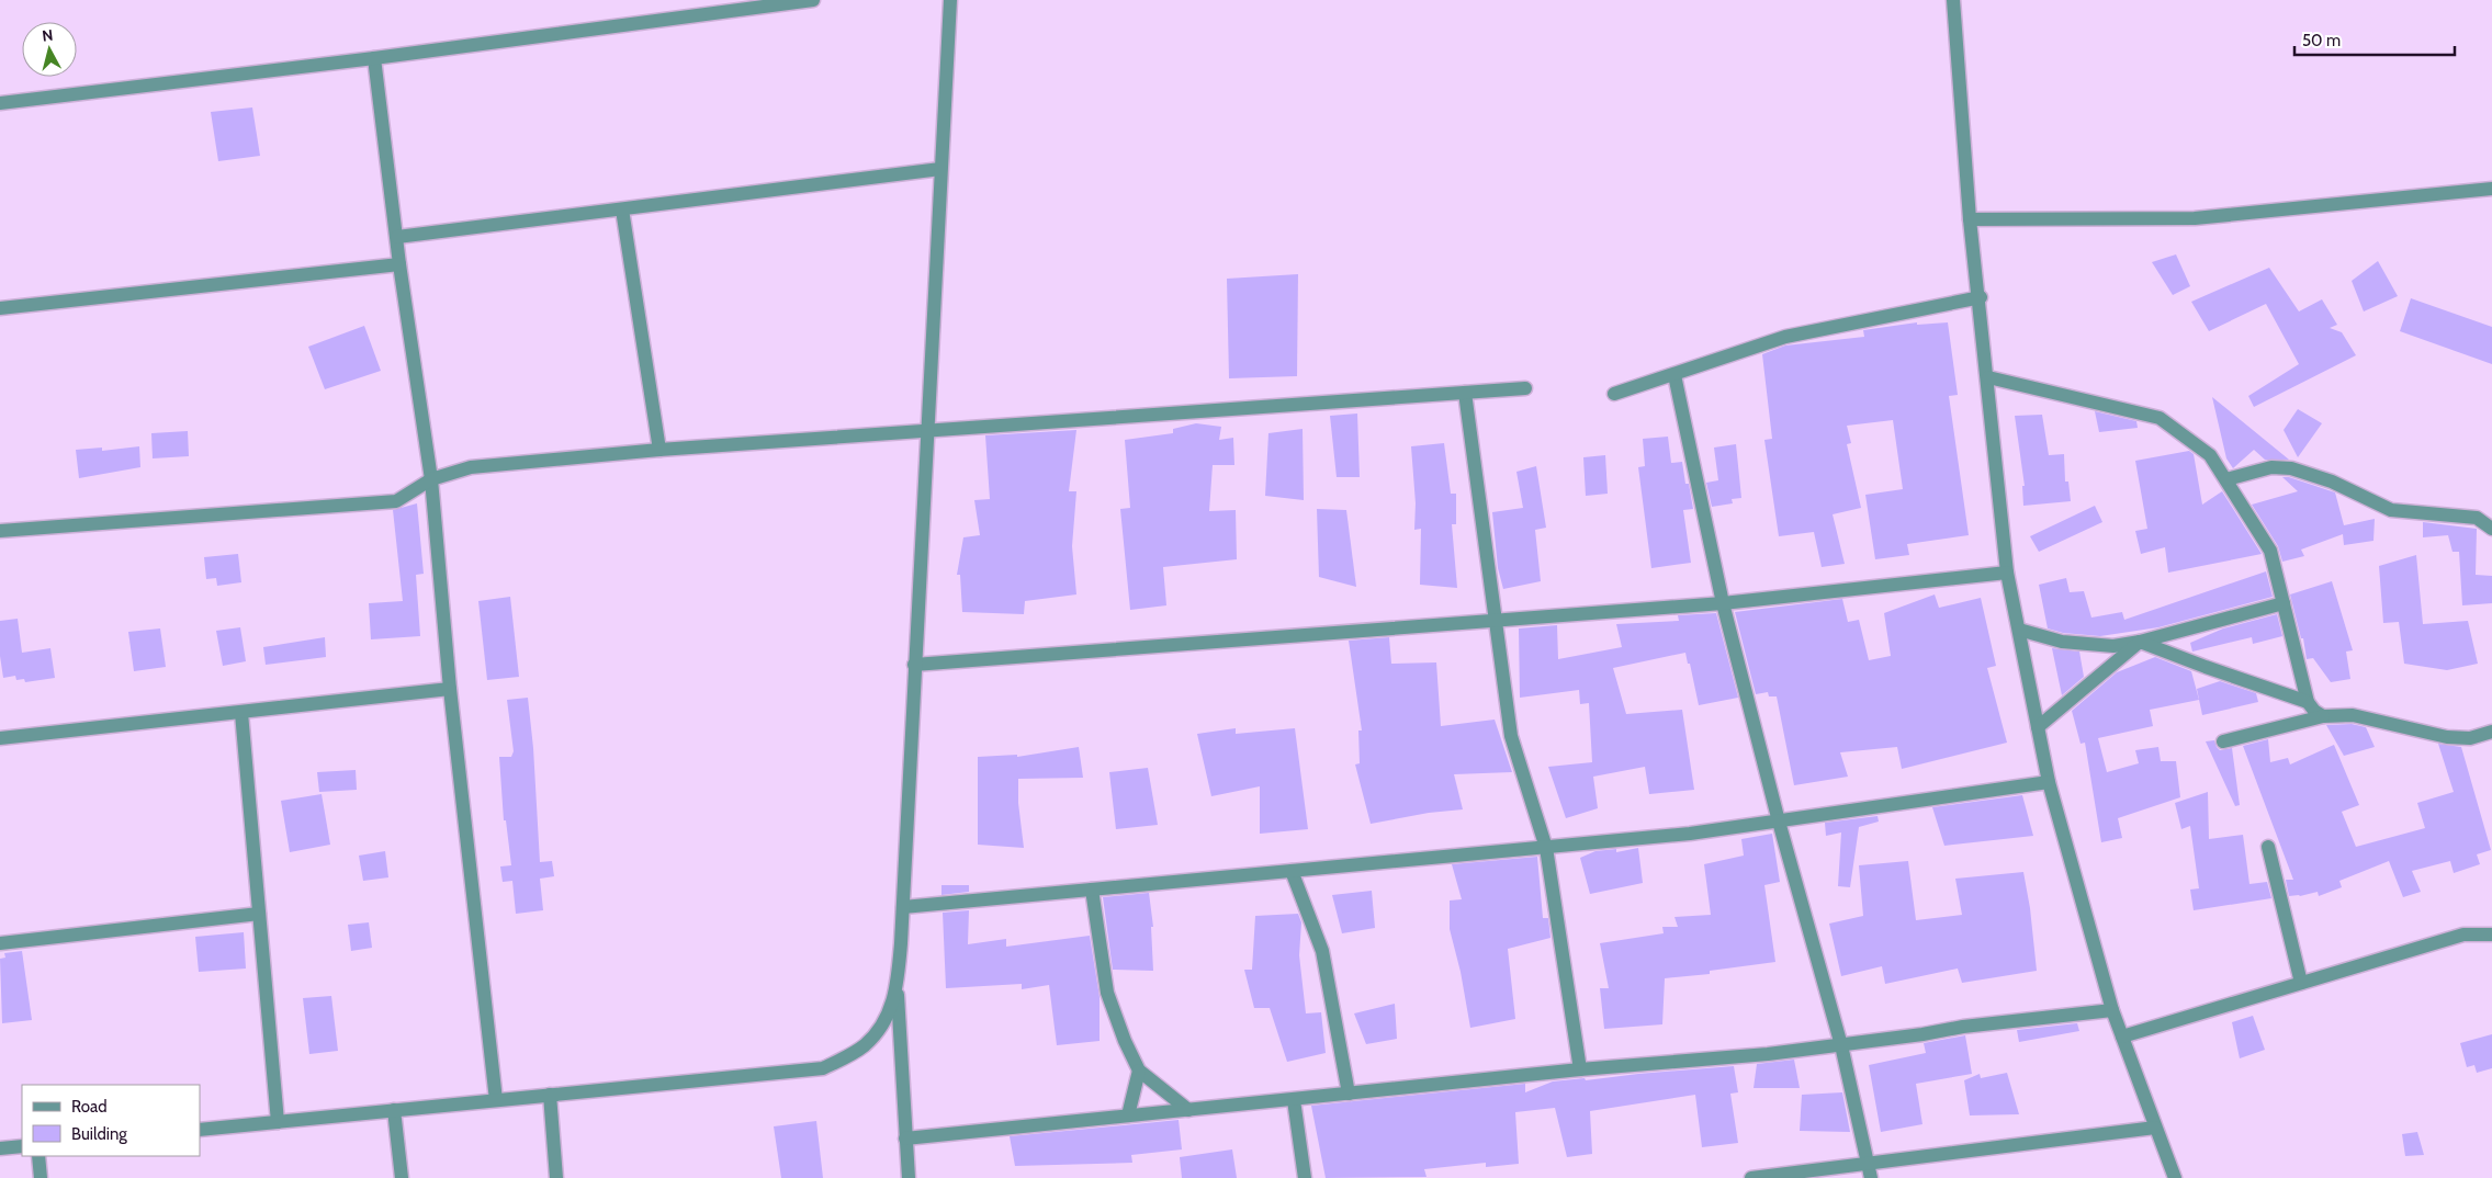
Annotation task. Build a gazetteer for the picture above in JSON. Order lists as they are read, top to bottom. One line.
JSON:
{"legend":["Road","Building"],"scale_bar":"50 m","north":"top"}
